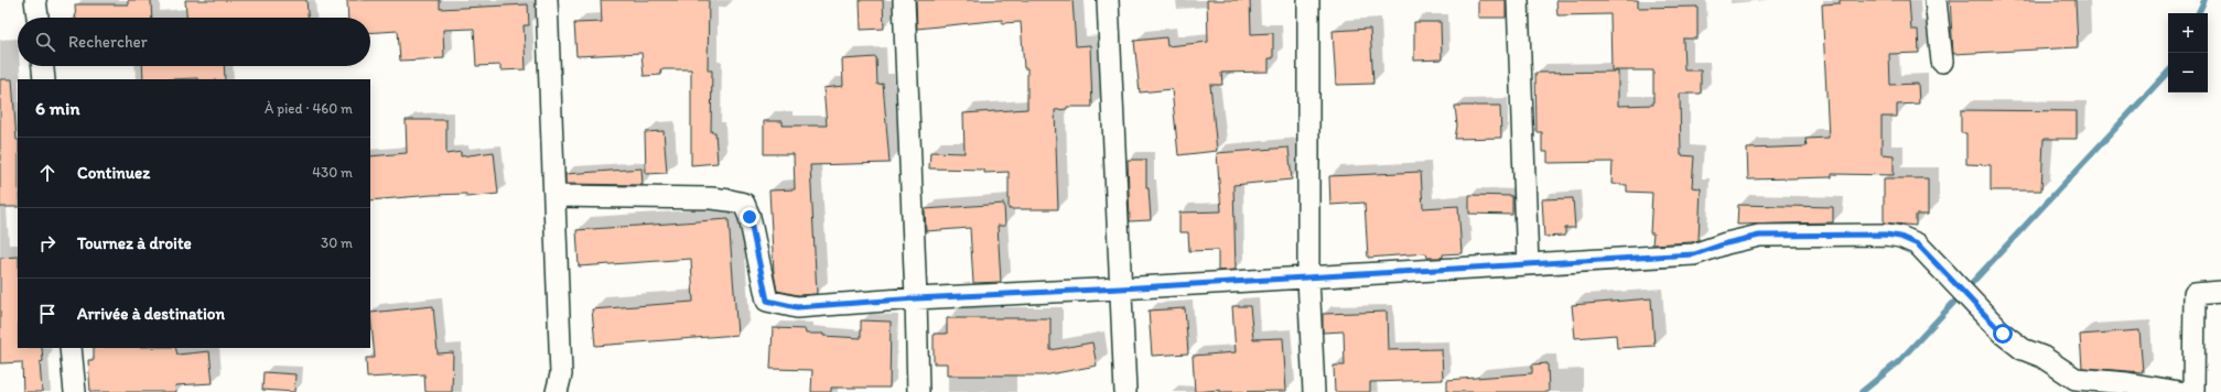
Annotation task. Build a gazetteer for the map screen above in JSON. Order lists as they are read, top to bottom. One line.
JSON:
{"page":{"map_buttons":["+","−"],"search":"Rechercher","heading":["6 min","À pied · 460 m"],"list":[["Continuez","430 m"],["Tournez à droite","30 m"],"Arrivée à destination"]}}
